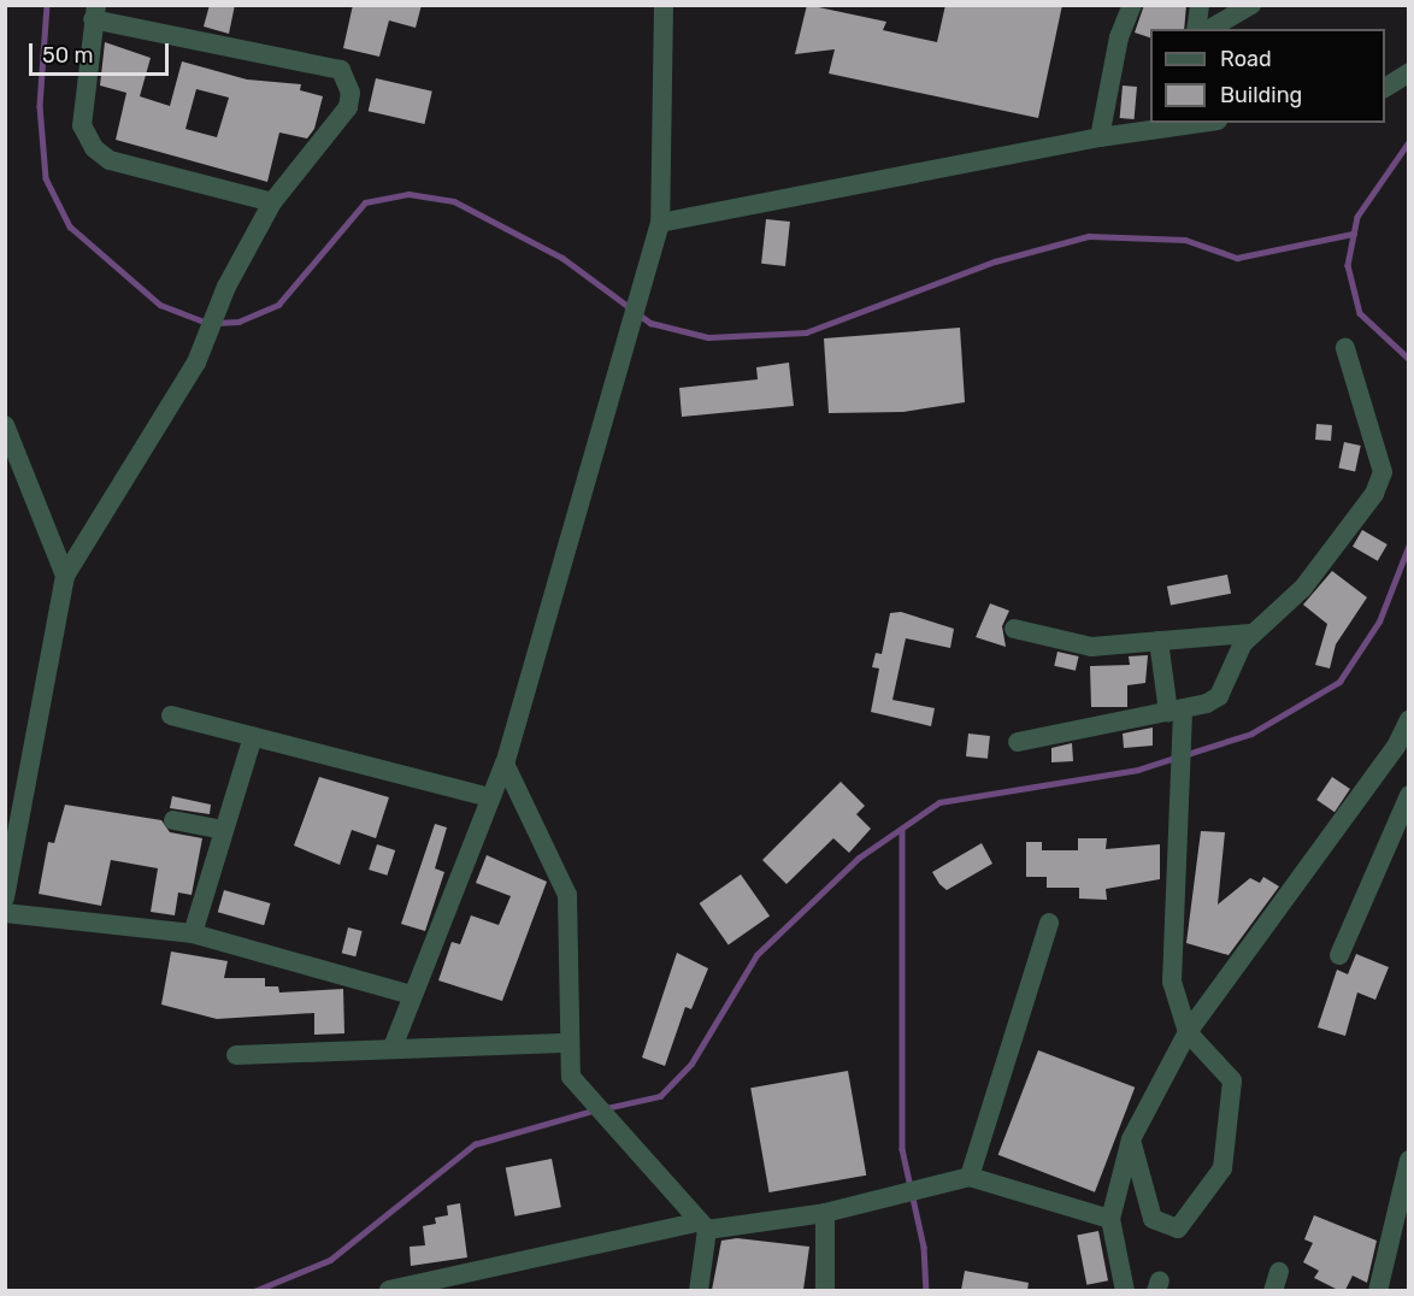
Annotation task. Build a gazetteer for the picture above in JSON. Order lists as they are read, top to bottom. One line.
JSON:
{"legend":["Road","Building"],"scale_bar":"50 m"}
